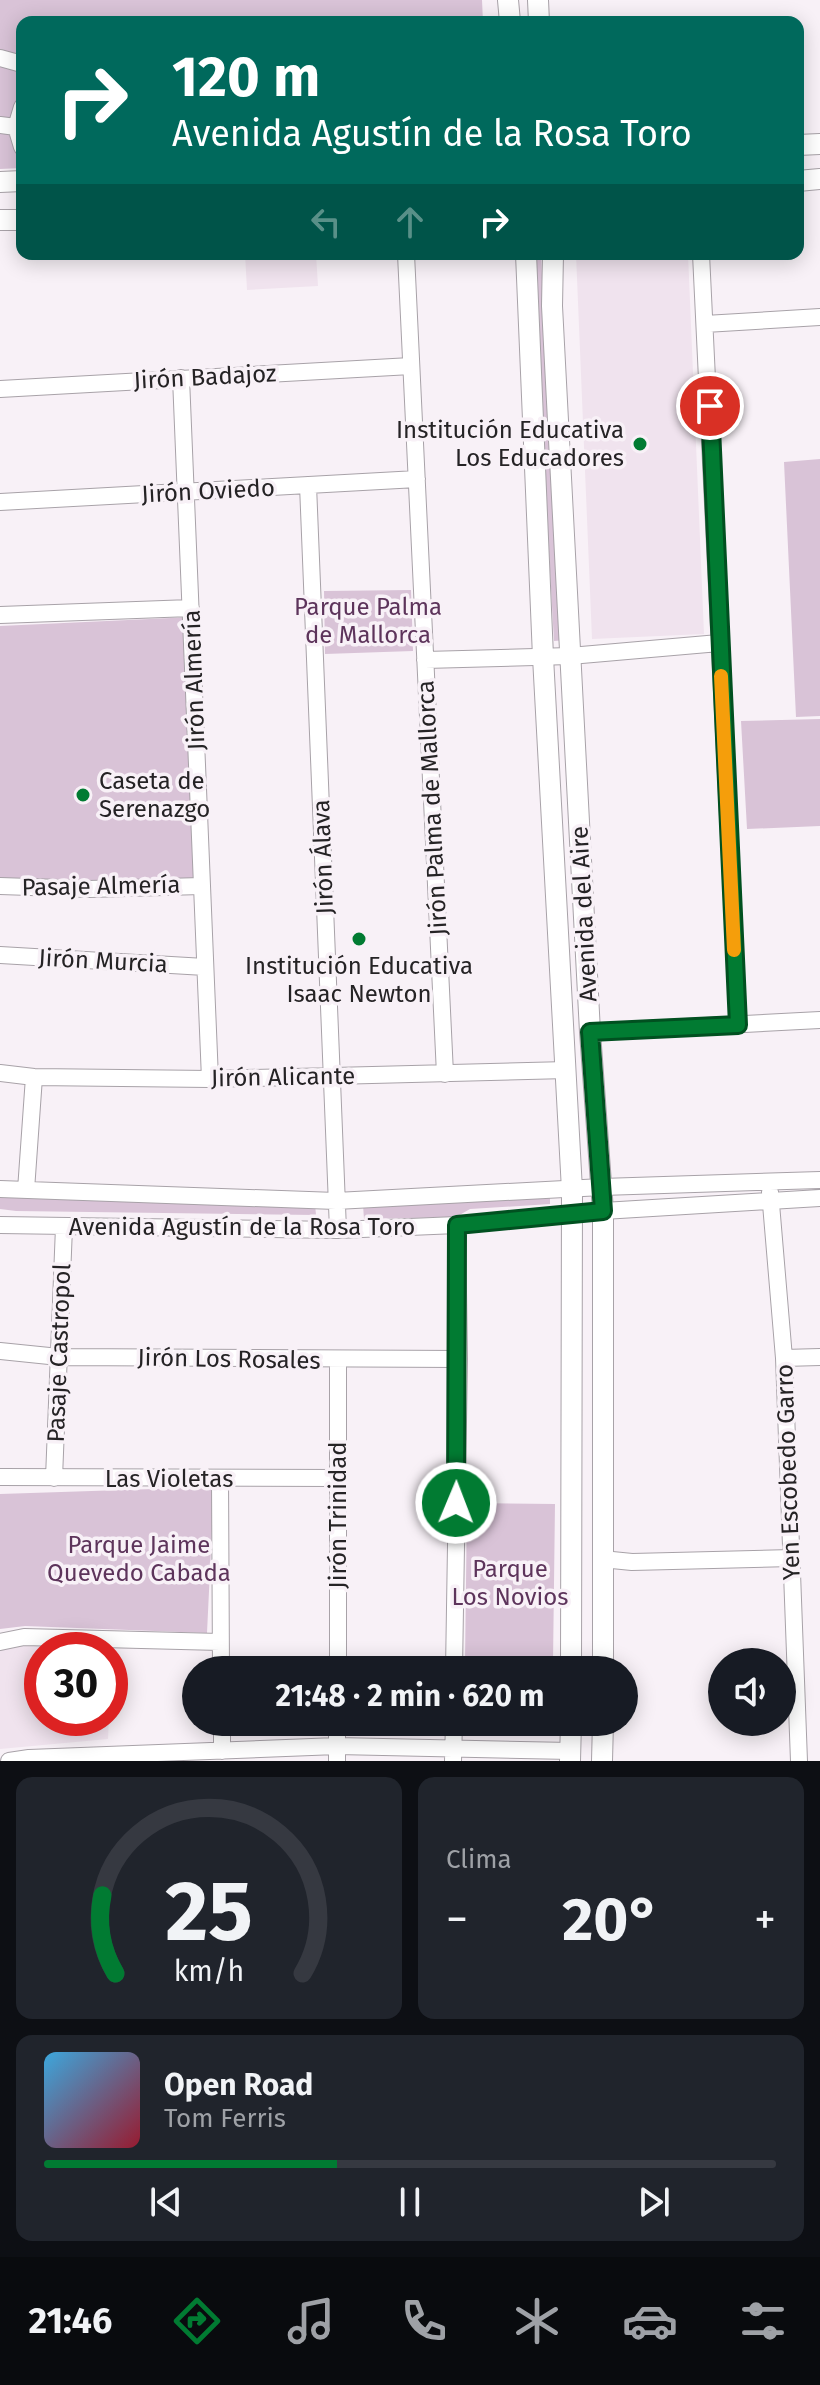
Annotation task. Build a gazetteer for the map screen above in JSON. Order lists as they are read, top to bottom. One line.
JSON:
{"streets":{"main road":["Avenida del Aire"],"street":["Jirón Badajoz","Jirón Oviedo","Jirón Almería","Jirón Palma de Mallorca","Jirón Álava","Pasaje Almería","Jirón Murcia","Jirón Alicante","Avenida Agustín de la Rosa Toro","Pasaje Castropol","Jirón Los Rosales","Yen Escobedo Garro","Las Violetas","Jirón Trinidad"]},"crossings":[["Jirón Badajoz","Jirón Almería"],["Jirón Badajoz","Jirón Palma de Mallorca"],["Jirón Oviedo","Jirón Almería"],["Jirón Oviedo","Jirón Palma de Mallorca"],["Jirón Oviedo","Jirón Álava"],["Jirón Almería","Pasaje Almería"],["Jirón Almería","Jirón Murcia"],["Jirón Almería","Jirón Alicante"],["Jirón Palma de Mallorca","Jirón Alicante"],["Jirón Álava","Jirón Alicante"],["Jirón Álava","Avenida Agustín de la Rosa Toro"],["Avenida del Aire","Jirón Alicante"],["Avenida del Aire","Avenida Agustín de la Rosa Toro"],["Avenida Agustín de la Rosa Toro","Pasaje Castropol"],["Avenida Agustín de la Rosa Toro","Yen Escobedo Garro"],["Pasaje Castropol","Jirón Los Rosales"],["Pasaje Castropol","Las Violetas"],["Jirón Los Rosales","Jirón Trinidad"],["Las Violetas","Jirón Trinidad"]],"parks":["Parque Palma de Mallorca","Parque Jaime Quevedo Cabada","Parque Los Novios"],"places":["Institución Educativa Los Educadores","Caseta de Serenazgo","Institución Educativa Isaac Newton"],"page":{"turn":["120 m","Avenida Agustín de la Rosa Toro"],"limit":"30","trip":"21:48 · 2 min · 620 m","tile":"Clima","heat":["−","20°","+"],"song":["Open Road","Tom Ferris"],"tabs":"21:46","gauge":["25","km/h"]}}
